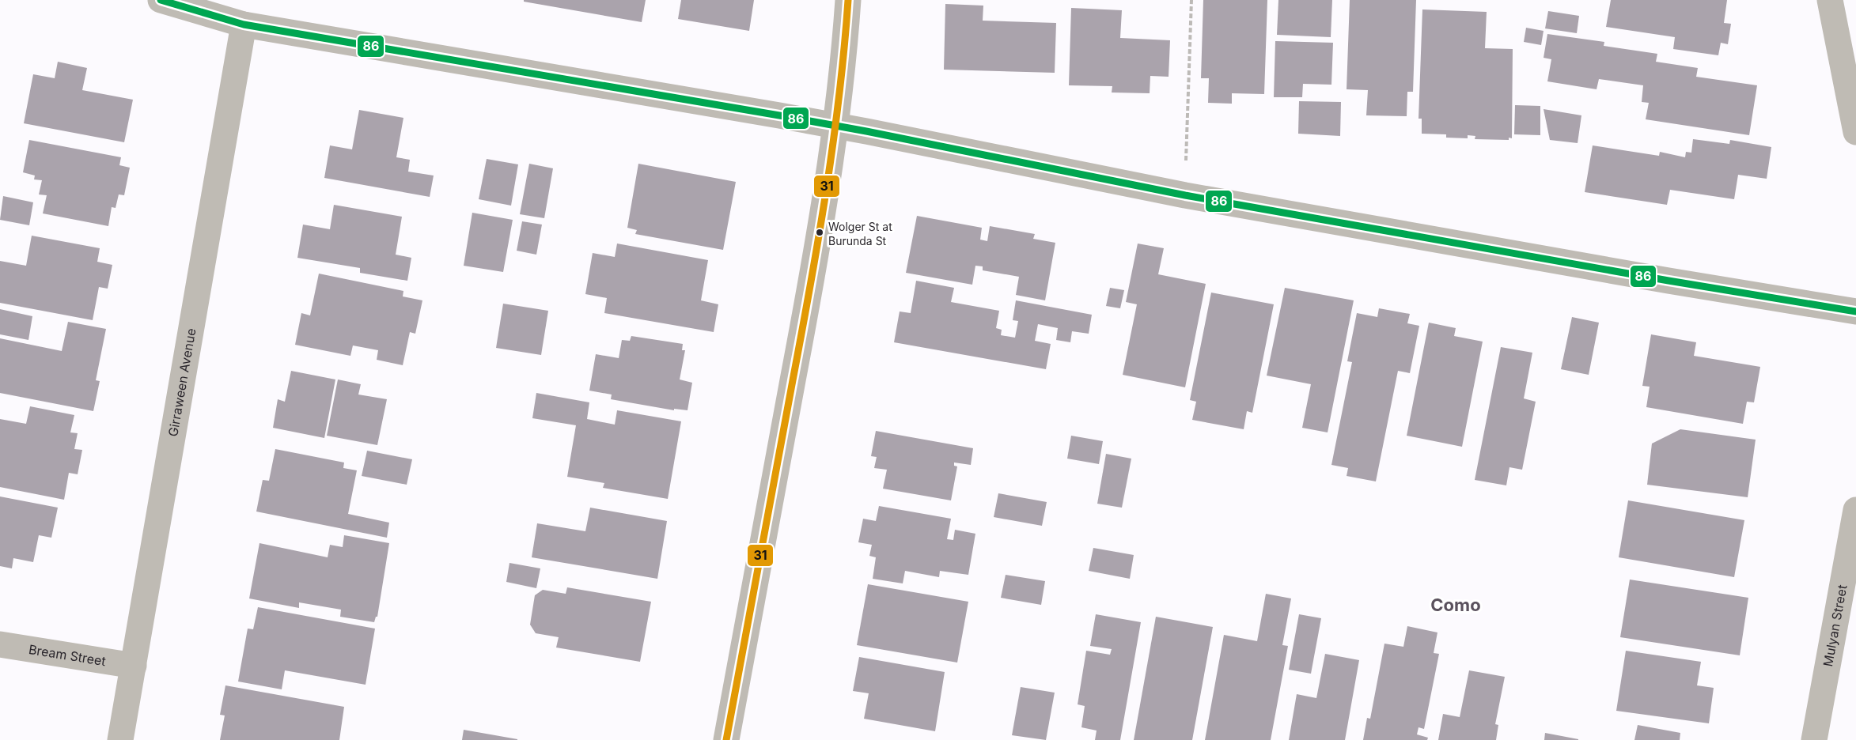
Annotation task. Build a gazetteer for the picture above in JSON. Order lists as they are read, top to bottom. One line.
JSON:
{"streets":{"street":["Girraween Avenue","Mulyan Street","Bream Street"]},"crossings":[["Girraween Avenue","Bream Street"]],"districts":["Como"],"places":["Wolger St at Burunda St"],"lines":["transit line 86","transit line 31"]}
